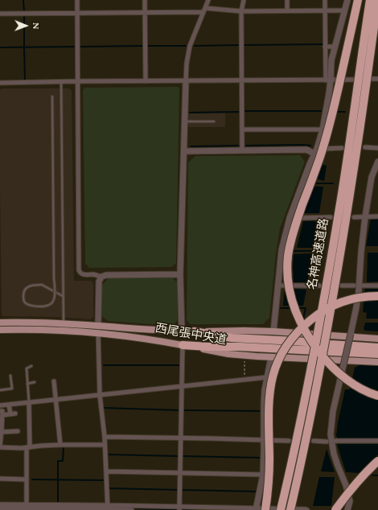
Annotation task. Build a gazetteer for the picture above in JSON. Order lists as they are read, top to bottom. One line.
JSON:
{"streets":{"highway":["名神高速道路"],"main road":["西尾張中央道"]},"north":"right"}
